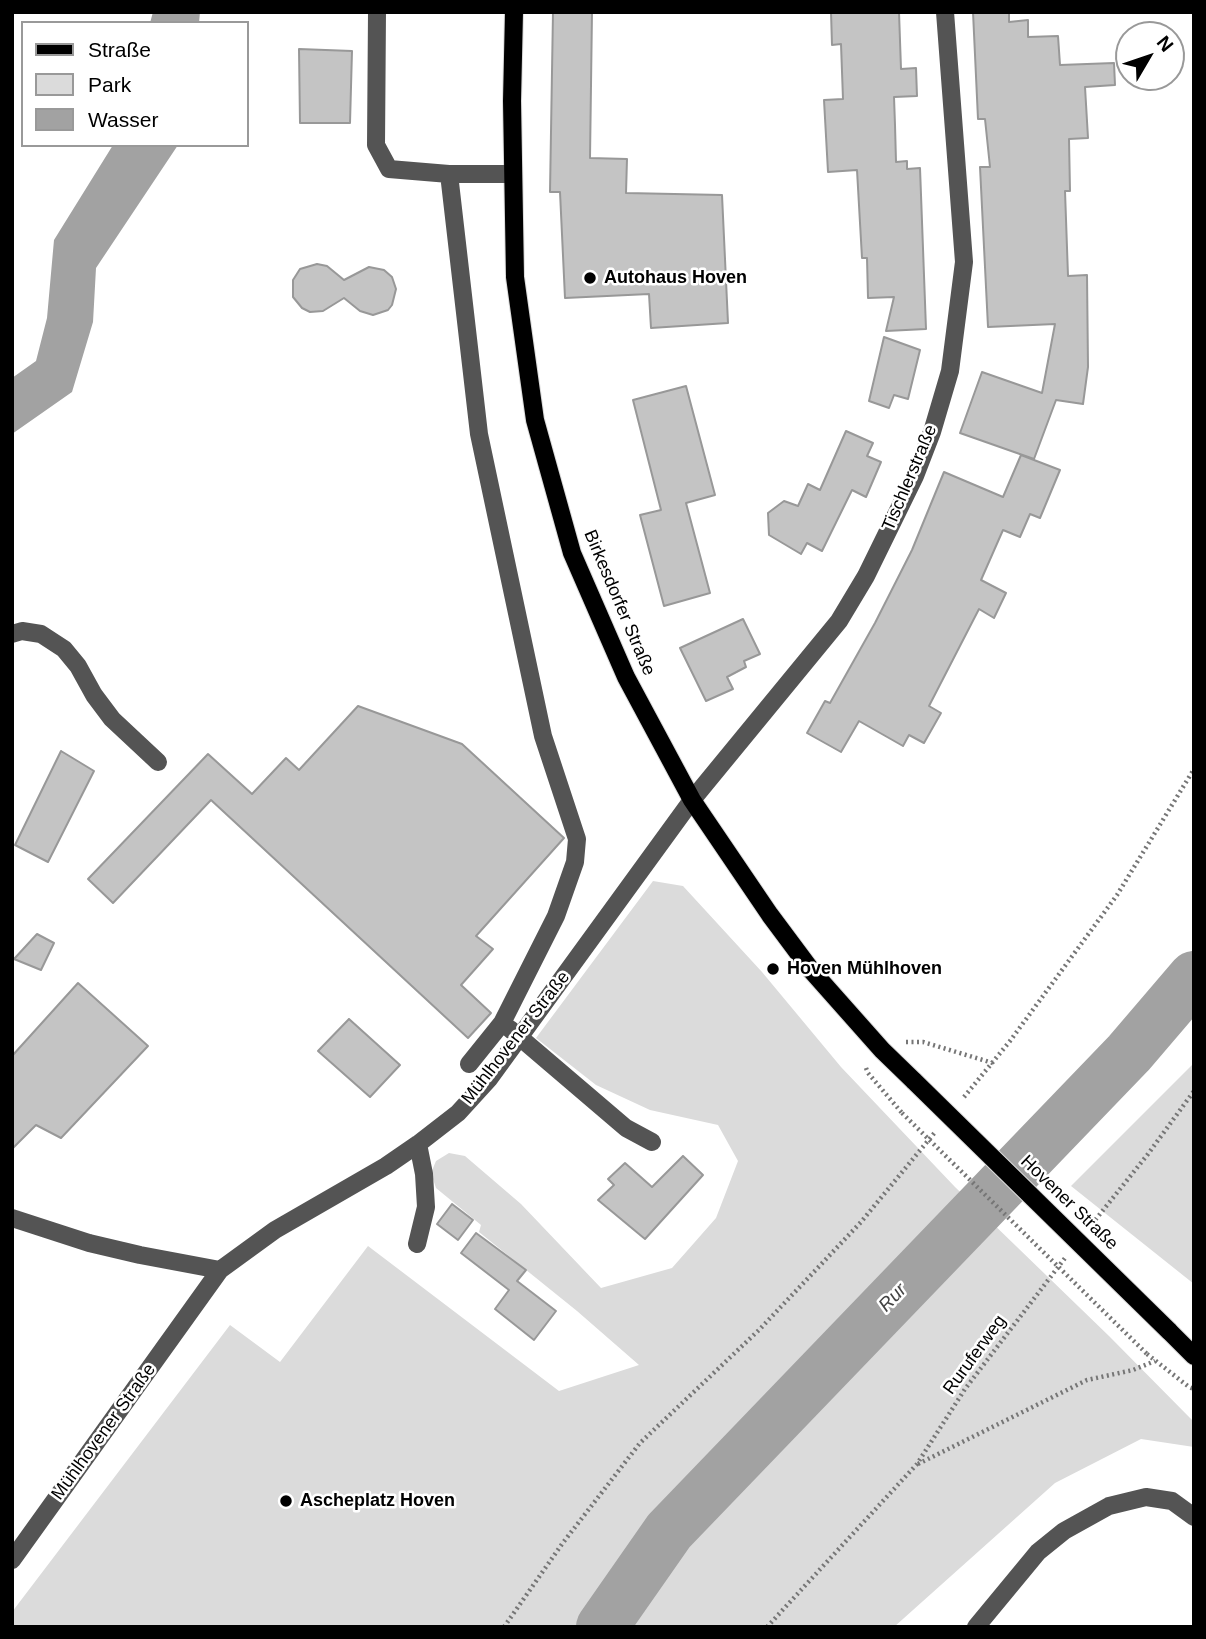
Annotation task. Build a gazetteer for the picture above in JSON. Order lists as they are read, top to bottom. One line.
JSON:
{"streets":{"main road":["Birkesdorfer Straße","Hovener Straße"],"street":["Tischlerstraße","Mühlhovener Straße"],"path":["Ruruferweg"]},"crossings":[["Tischlerstraße","Birkesdorfer Straße"],["Tischlerstraße","Mühlhovener Straße"],["Birkesdorfer Straße","Mühlhovener Straße"],["Birkesdorfer Straße","Hovener Straße"]],"water":["Rur"],"places":["Autohaus Hoven","Hoven Mühlhoven","Ascheplatz Hoven"],"legend":["Straße","Park","Wasser"],"north":"top right"}
